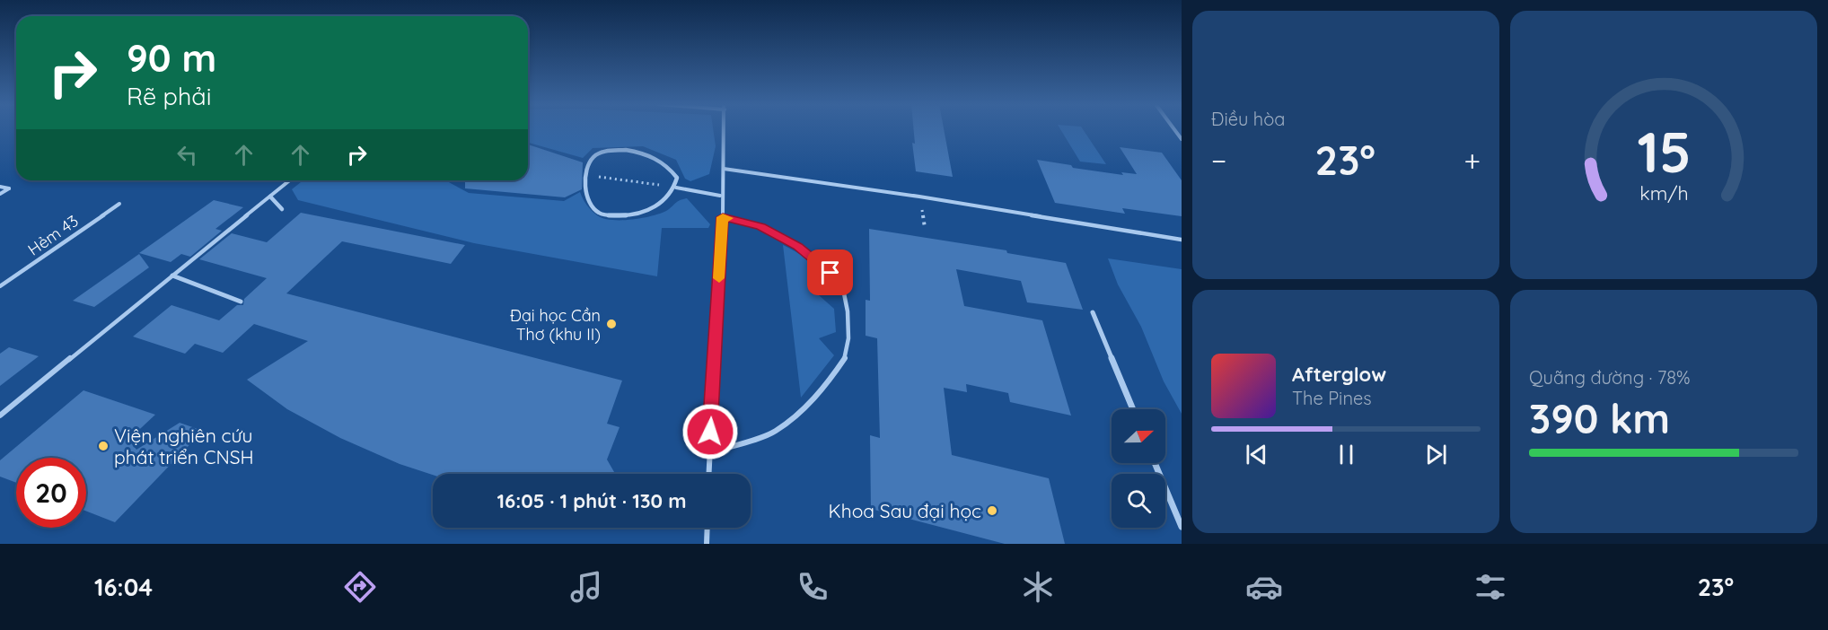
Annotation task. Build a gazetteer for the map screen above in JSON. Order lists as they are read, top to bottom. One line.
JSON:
{"streets":{"lane":["Hẻm 43"]},"places":["Đại học Cần Thơ (khu II)","Viện nghiên cứu phát triển CNSH","Khoa Sau đại học"],"north":"right","page":{"tile":["Điều hòa",["Quãng đường · 78%","390 km"]],"turn":["90 m","Rẽ phải"],"heat":["−","23°","+"],"song":["Afterglow","The Pines"],"limit":"20","trip":"16:05 · 1 phút · 130 m","tabs":["16:04","23°"],"gauge":["15","km/h"]}}
